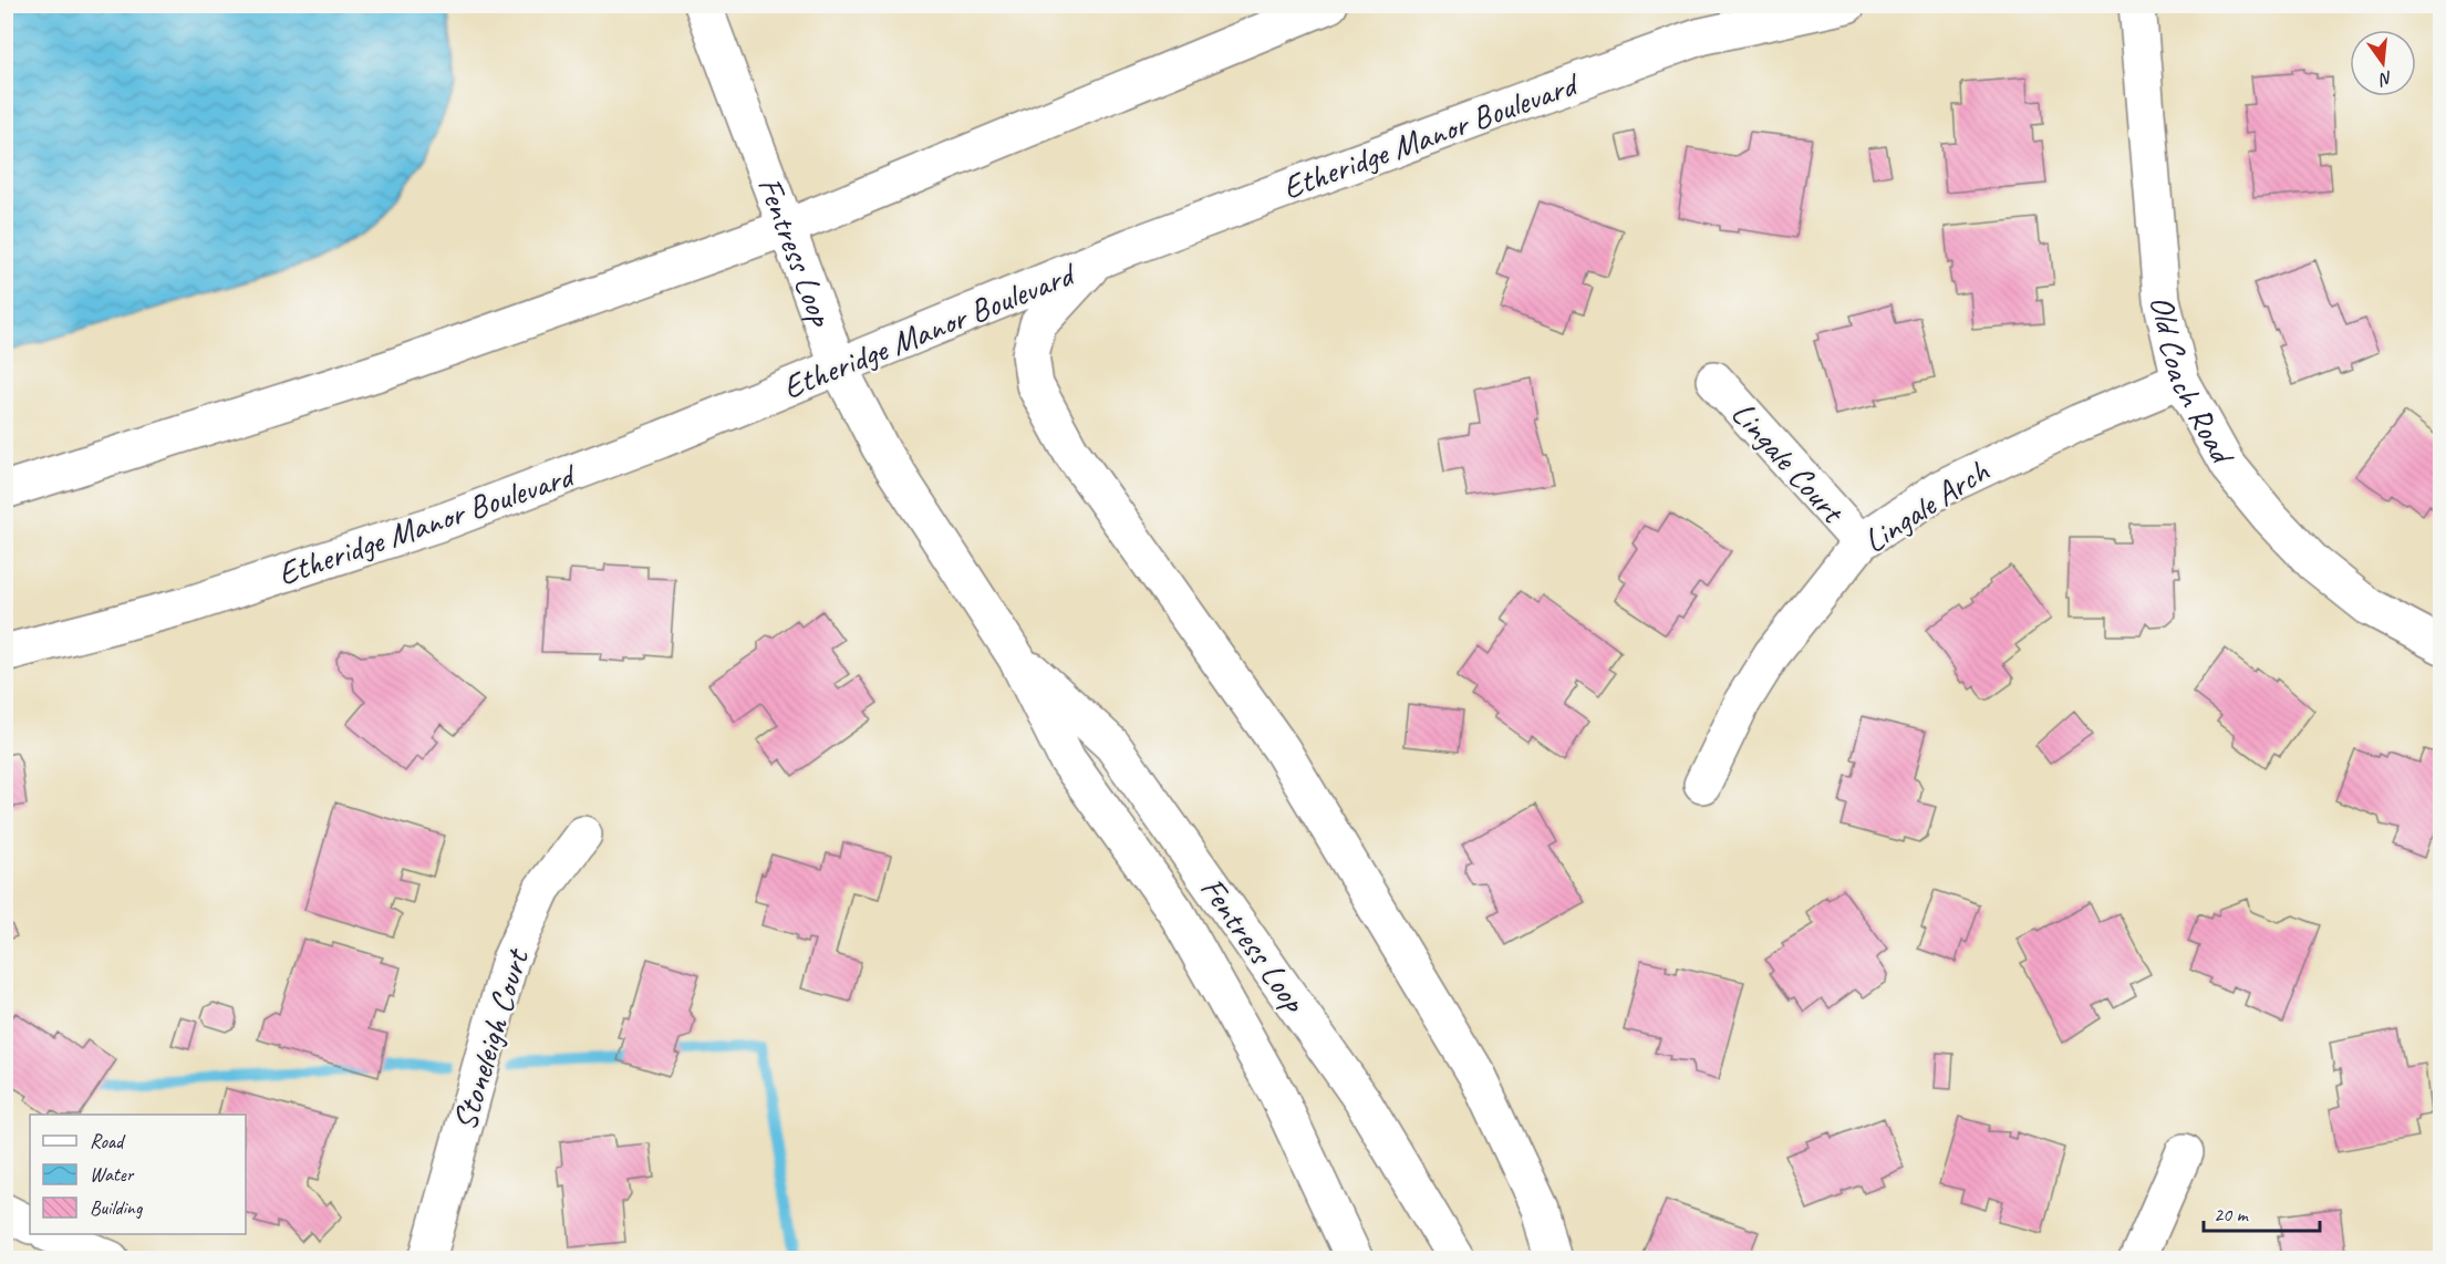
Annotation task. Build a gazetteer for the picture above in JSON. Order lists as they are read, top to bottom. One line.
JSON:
{"streets":{"main road":["Etheridge Manor Boulevard","Fentress Loop","Old Coach Road","Lingale Court","Lingale Arch","Stoneleigh Court"]},"crossings":[["Etheridge Manor Boulevard","Fentress Loop"],["Old Coach Road","Lingale Arch"],["Lingale Court","Lingale Arch"]],"legend":["Road","Water","Building"],"scale_bar":"20 m","north":"bottom"}
